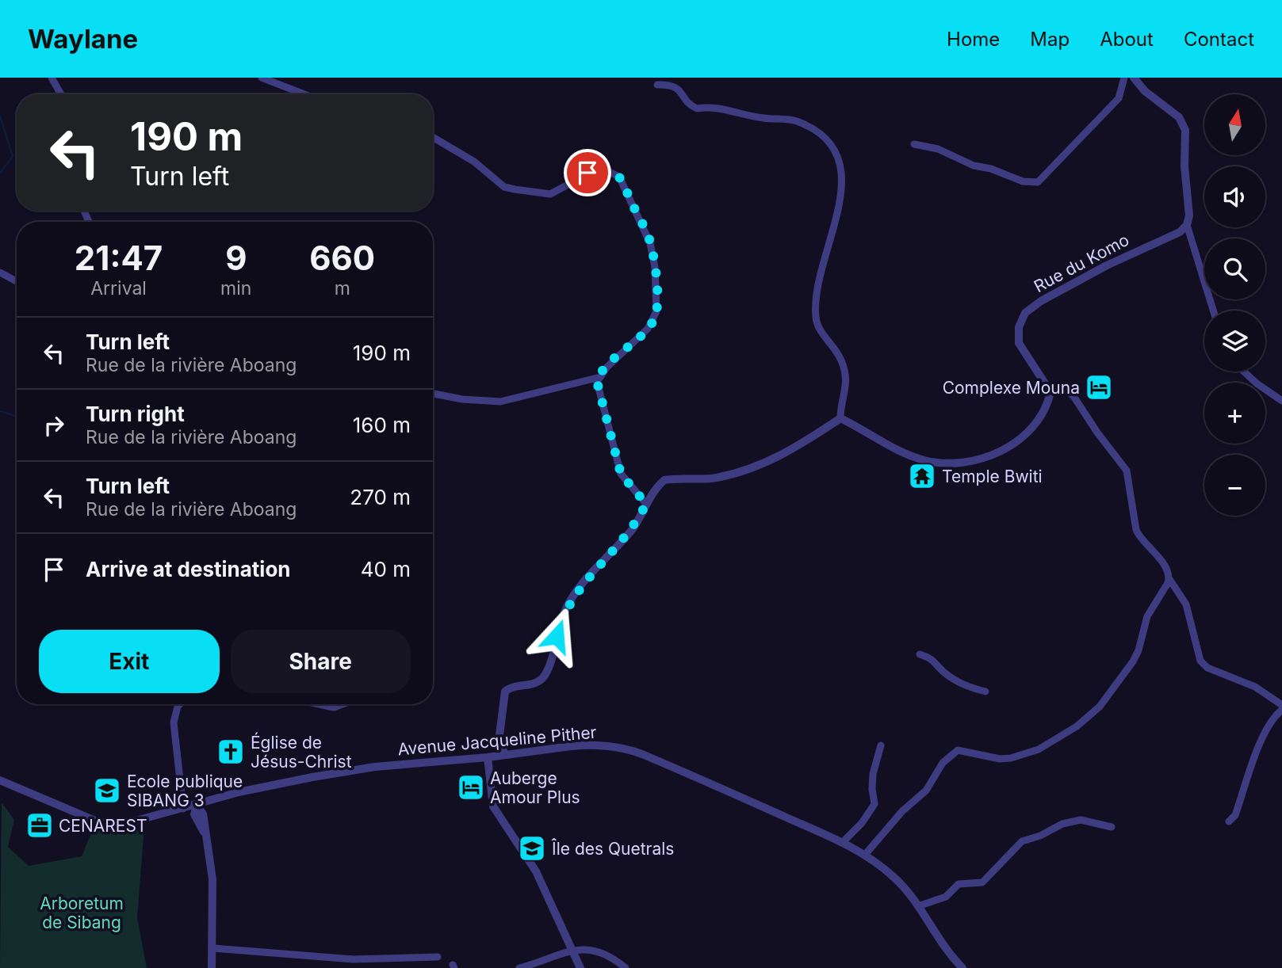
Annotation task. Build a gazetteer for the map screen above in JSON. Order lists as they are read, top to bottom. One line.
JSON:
{"streets":{"street":["Rue du Komo","Avenue Jacqueline Pither"]},"parks":["Arboretum de Sibang"],"places":{"hotel":["Complexe Mouna","Auberge Amour Plus"],"temple":["Temple Bwiti"],"church":["Église de Jésus-Christ"],"school or university":["Ecole publique SIBANG 3","Île des Quetrals"],"office":["CENAREST"]},"north":"top","page":{"header":"Waylane","nav":["Home","Map","About","Contact"],"map_buttons":["+","−"],"turn":["190 m","Turn left"],"eta":["21:47","Arrival","9","min","660","m"],"list":[{"name":"Turn left","note":"Rue de la rivière Aboang","value":"190 m"},{"name":"Turn right","note":"Rue de la rivière Aboang","value":"160 m"},{"name":"Turn left","note":"Rue de la rivière Aboang","value":"270 m"},{"name":"Arrive at destination","value":"40 m"}],"buttons":["Exit","Share"]}}
